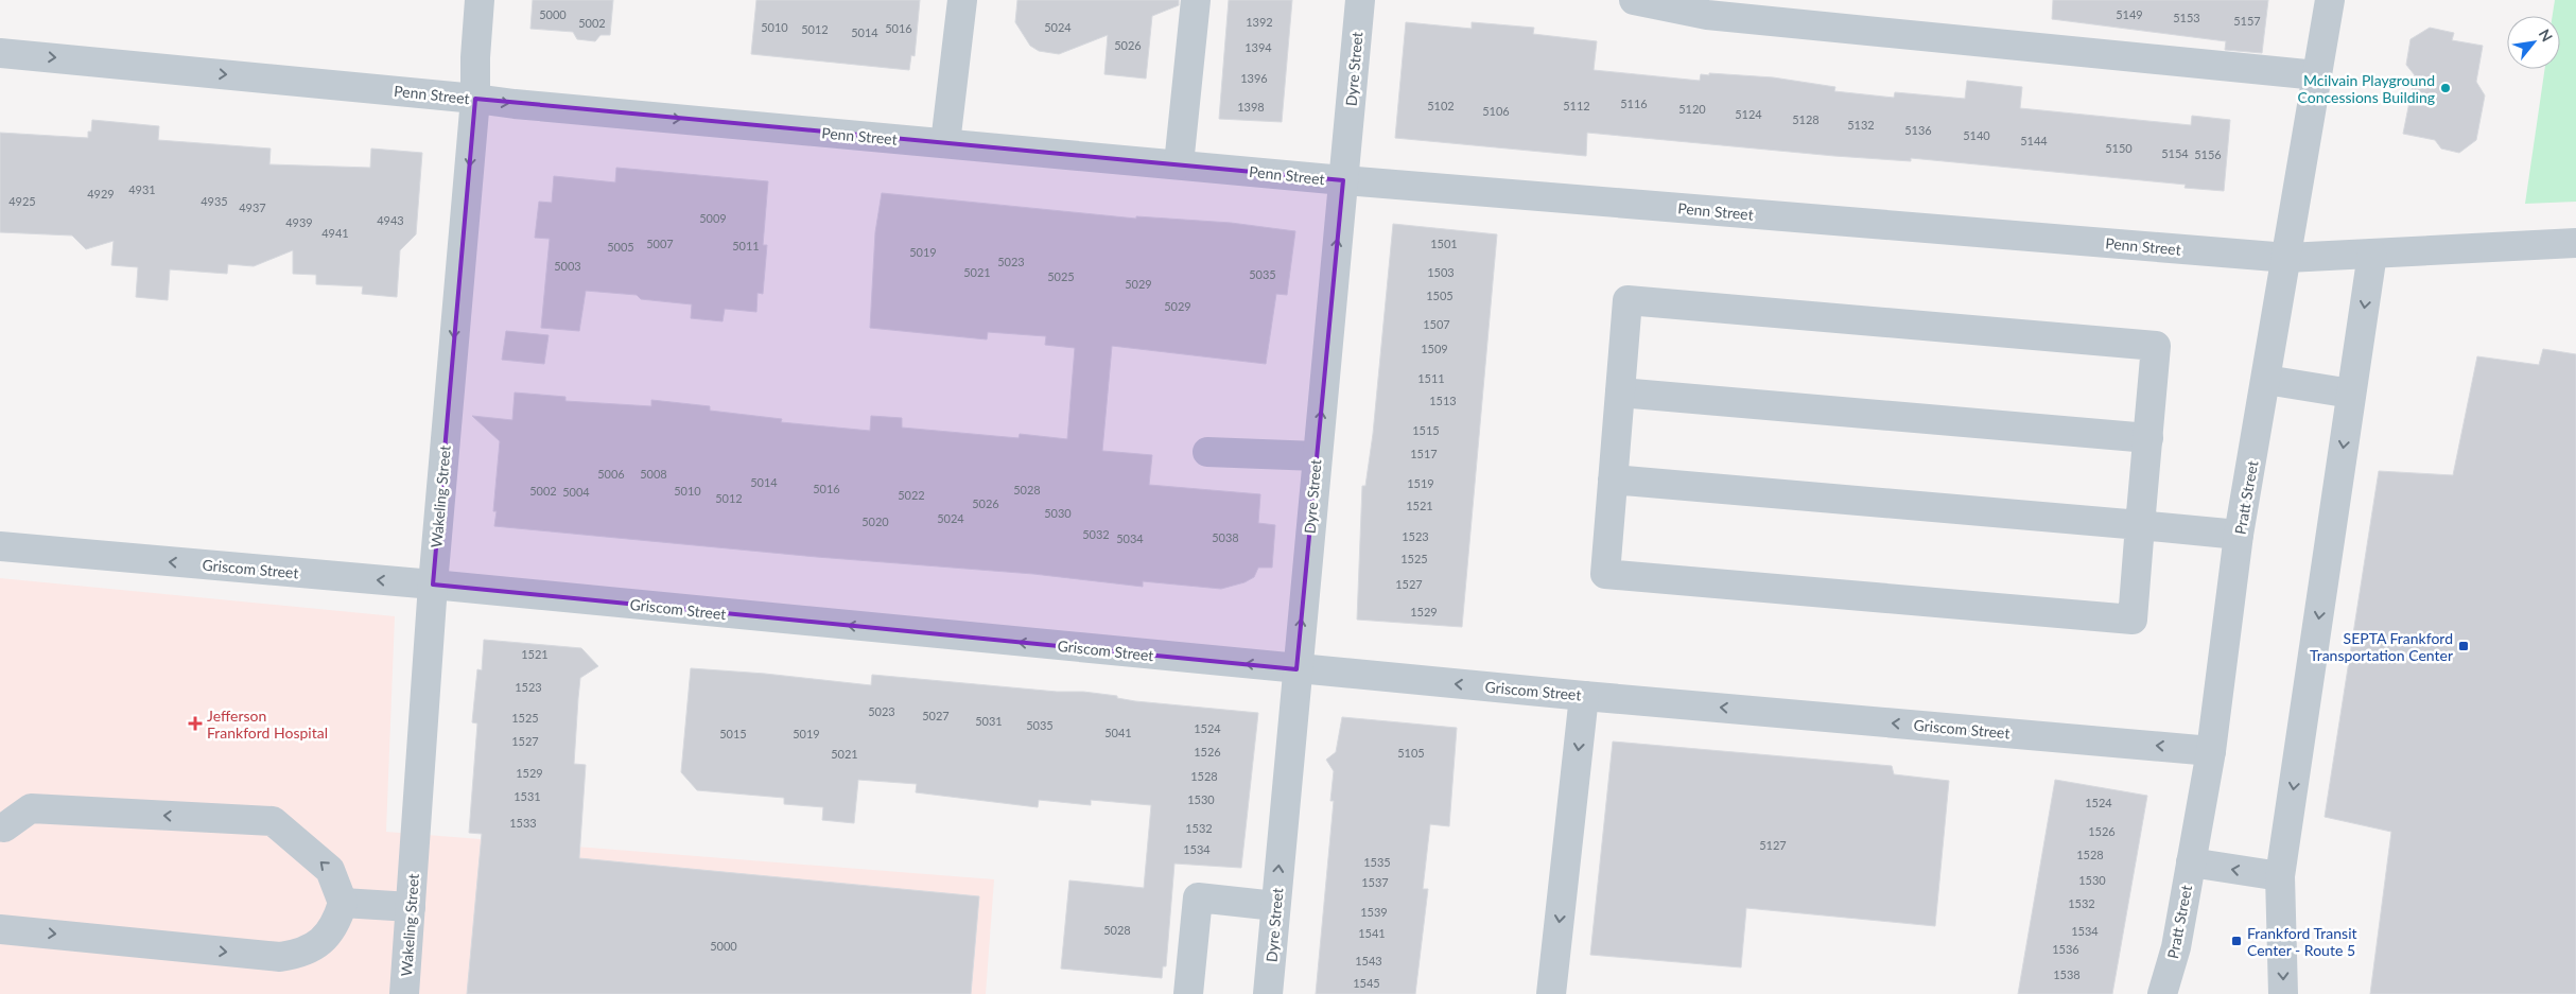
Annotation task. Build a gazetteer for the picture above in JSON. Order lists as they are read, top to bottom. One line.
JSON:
{"streets":{"street":["Dyre Street","Penn Street","Wakeling Street","Pratt Street","Griscom Street"]},"crossings":[["Dyre Street","Penn Street"],["Dyre Street","Griscom Street"],["Penn Street","Wakeling Street"],["Penn Street","Pratt Street"],["Wakeling Street","Griscom Street"],["Pratt Street","Griscom Street"]],"one_way":["Dyre Street","Penn Street","Wakeling Street"],"places":{"other":["Mcilvain Playground Concessions Building"],"transit":["SEPTA Frankford Transportation Center","Frankford Transit Center - Route 5"],"health":["Jefferson Frankford Hospital"]},"house_numbers":["5000","5149","5153","5157","1392","5002","5010","5024","5016","5012","5014","5026","1394","1396","5116","5102","5112","1398","5120","5106","5124","5128","5132","5136","5140","5144","5150","5154","5156","4931","4929","4925","4935","4937","5009","4943","4939","4941","5007","1501","5011","5005","5019","5023","5003","5021","1503","5035","5025","5029","1505","5029","1507","1509","1511","1513","1515","1517","5006","5008","5014","1519","5016","5028","5002","5010","5004","5022","5012","5026","1521","5030","5024","5020","5032","1523","5038","5034","1525","1527","1529","1521","1523","5023","5027","1525","5031","5035","1524","5041","5015","5019","1527","1526","5105","5021","1529","1528","1531","1530","1524","1533","1532","1526","5127","1534","1528","1535","1530","1537","1532","1539","5028","1534","1541","5000","1536","1543","1538","1545"],"north":"top right"}
